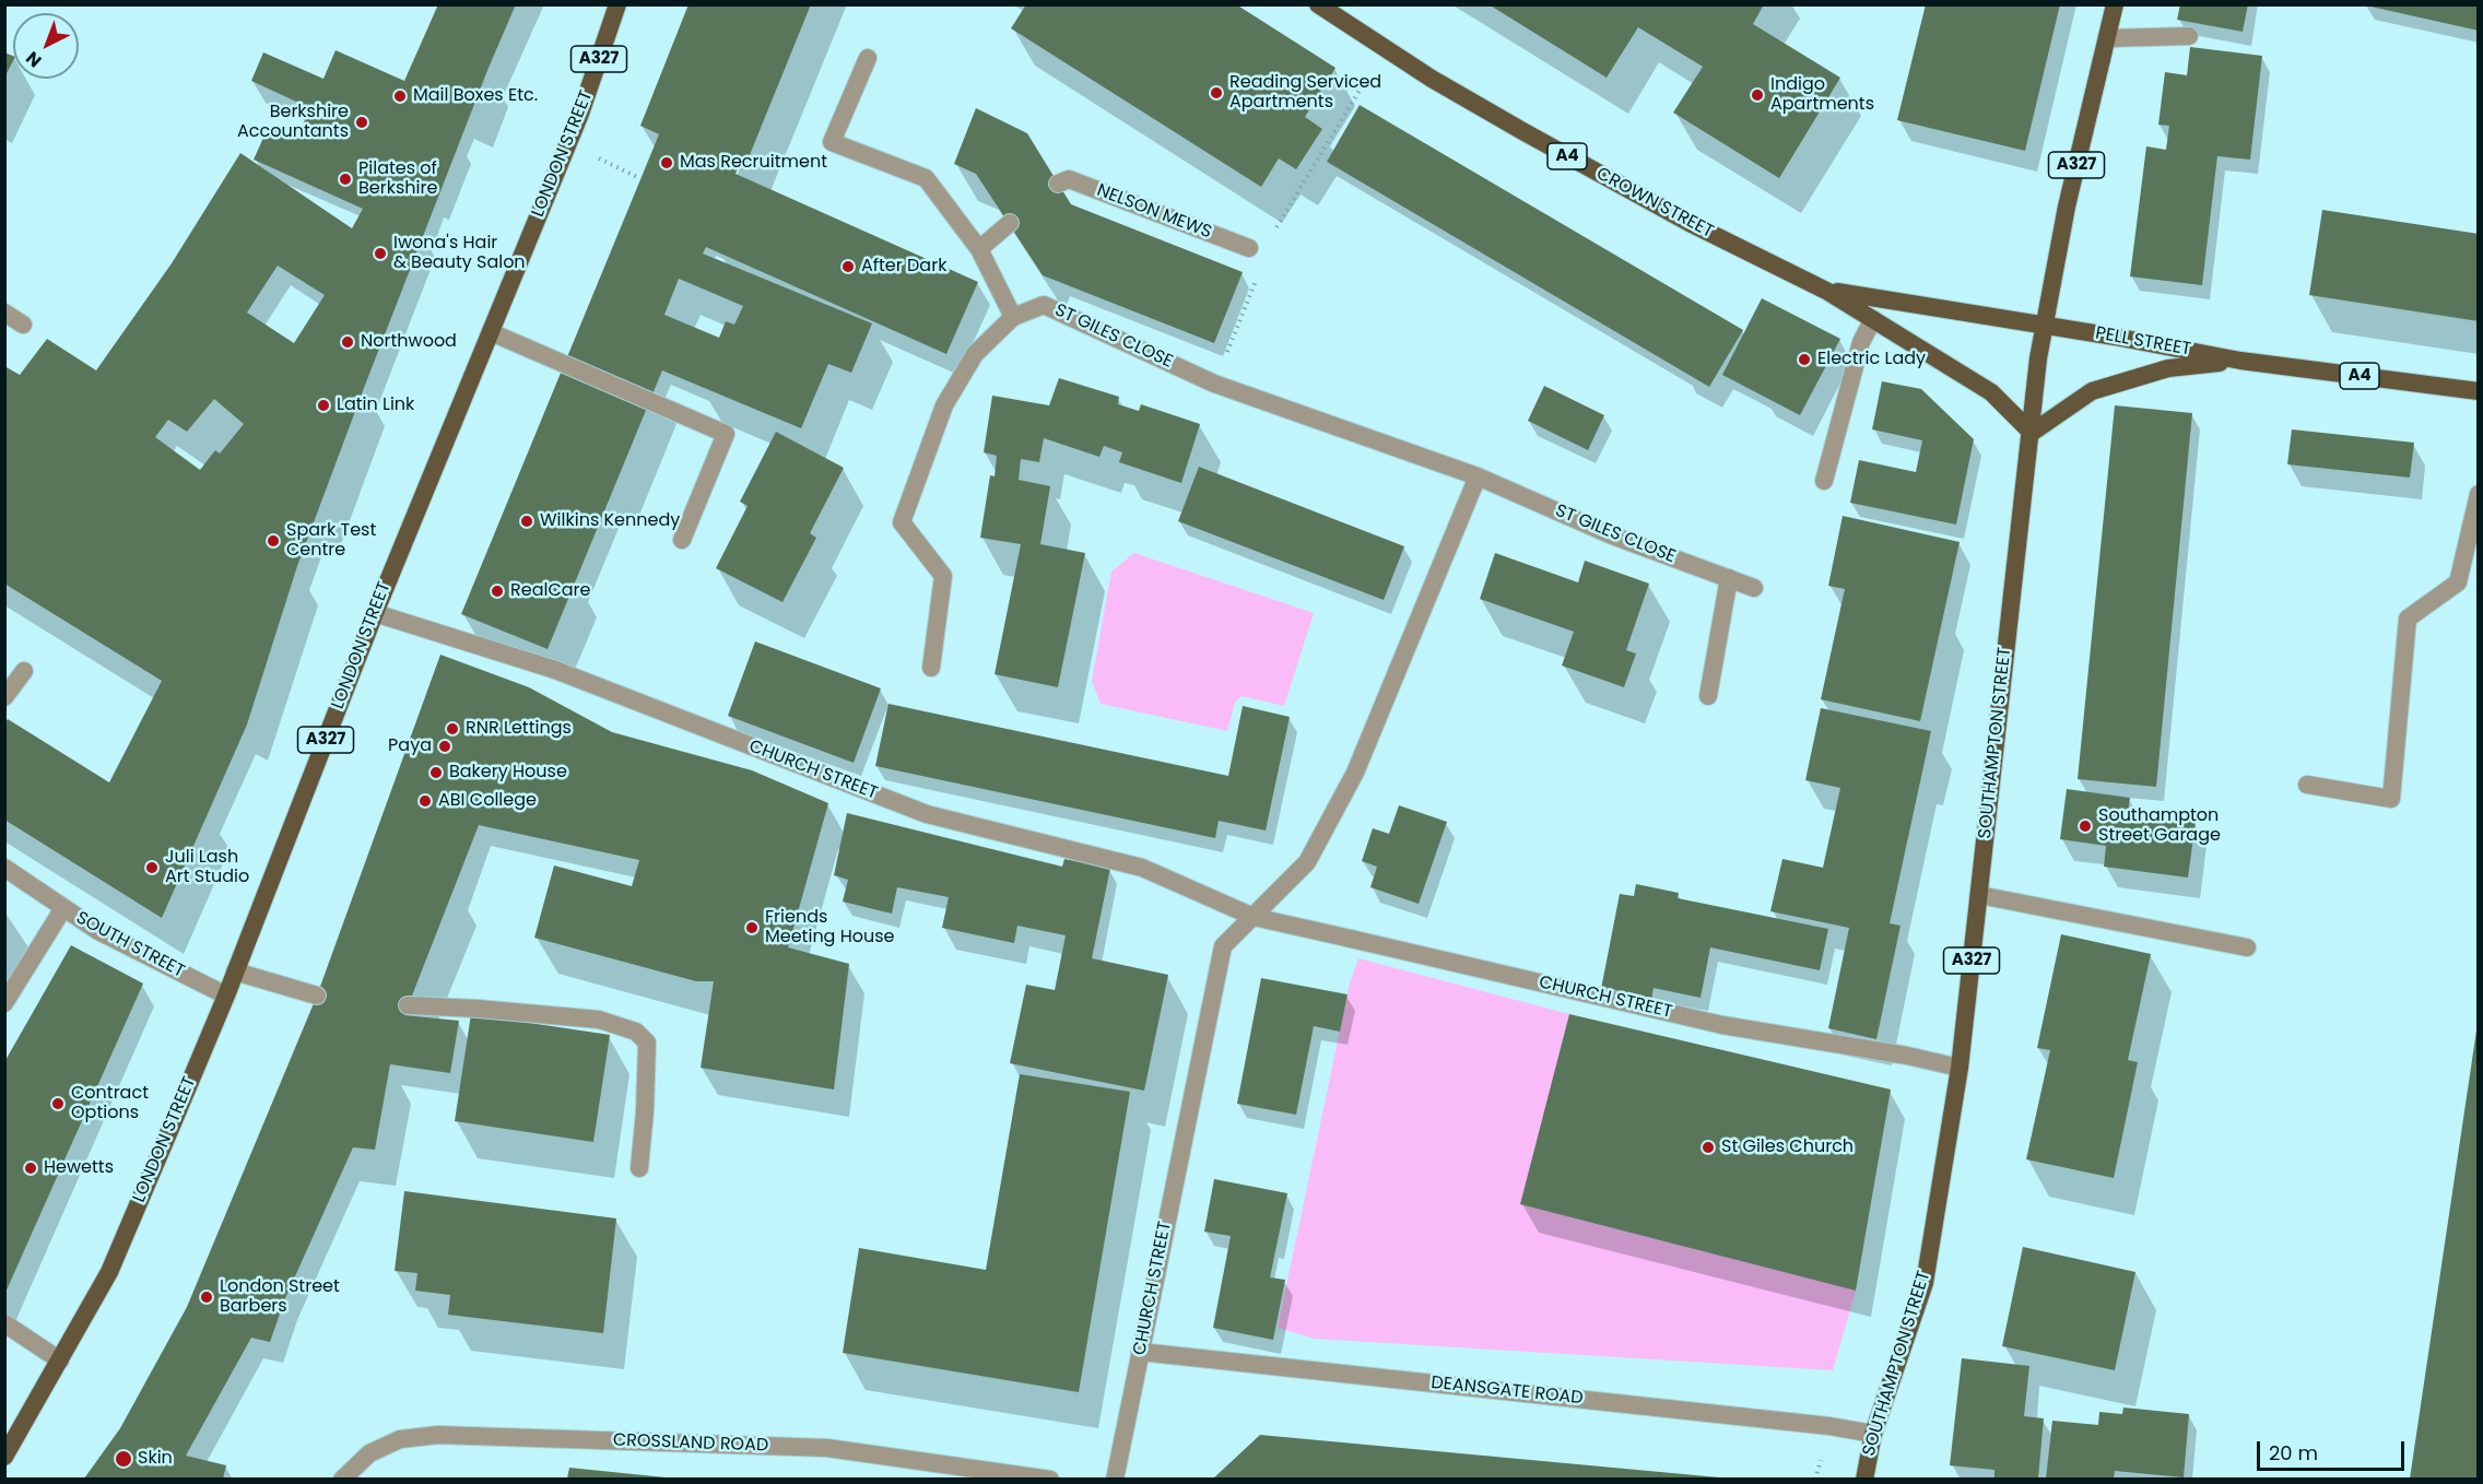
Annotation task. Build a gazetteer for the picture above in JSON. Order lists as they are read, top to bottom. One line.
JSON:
{"streets":{"main road":["A327","LONDON STREET","A4","CROWN STREET","PELL STREET","SOUTHAMPTON STREET"],"street":["NELSON MEWS","ST GILES CLOSE","CHURCH STREET","SOUTH STREET","DEANSGATE ROAD","CROSSLAND ROAD"]},"crossings":[["LONDON STREET","CHURCH STREET"],["LONDON STREET","SOUTH STREET"],["CROWN STREET","PELL STREET"],["CROWN STREET","SOUTHAMPTON STREET"],["PELL STREET","SOUTHAMPTON STREET"],["SOUTHAMPTON STREET","CHURCH STREET"],["SOUTHAMPTON STREET","DEANSGATE ROAD"],["CHURCH STREET","DEANSGATE ROAD"]],"places":["Reading Serviced Apartments","Indigo Apartments","Mail Boxes Etc.","Berkshire Accountants","Mas Recruitment","Pilates of Berkshire","Iwona's Hair & Beauty Salon","After Dark","Northwood","Electric Lady","Latin Link","Wilkins Kennedy","Spark Test Centre","RealCare","RNR Lettings","Paya","Bakery House","ABI College","Southampton Street Garage","Juli Lash Art Studio","Friends Meeting House","Contract Options","St Giles Church","Hewetts","London Street Barbers","Skin"],"scale_bar":"20 m","north":"bottom left"}
